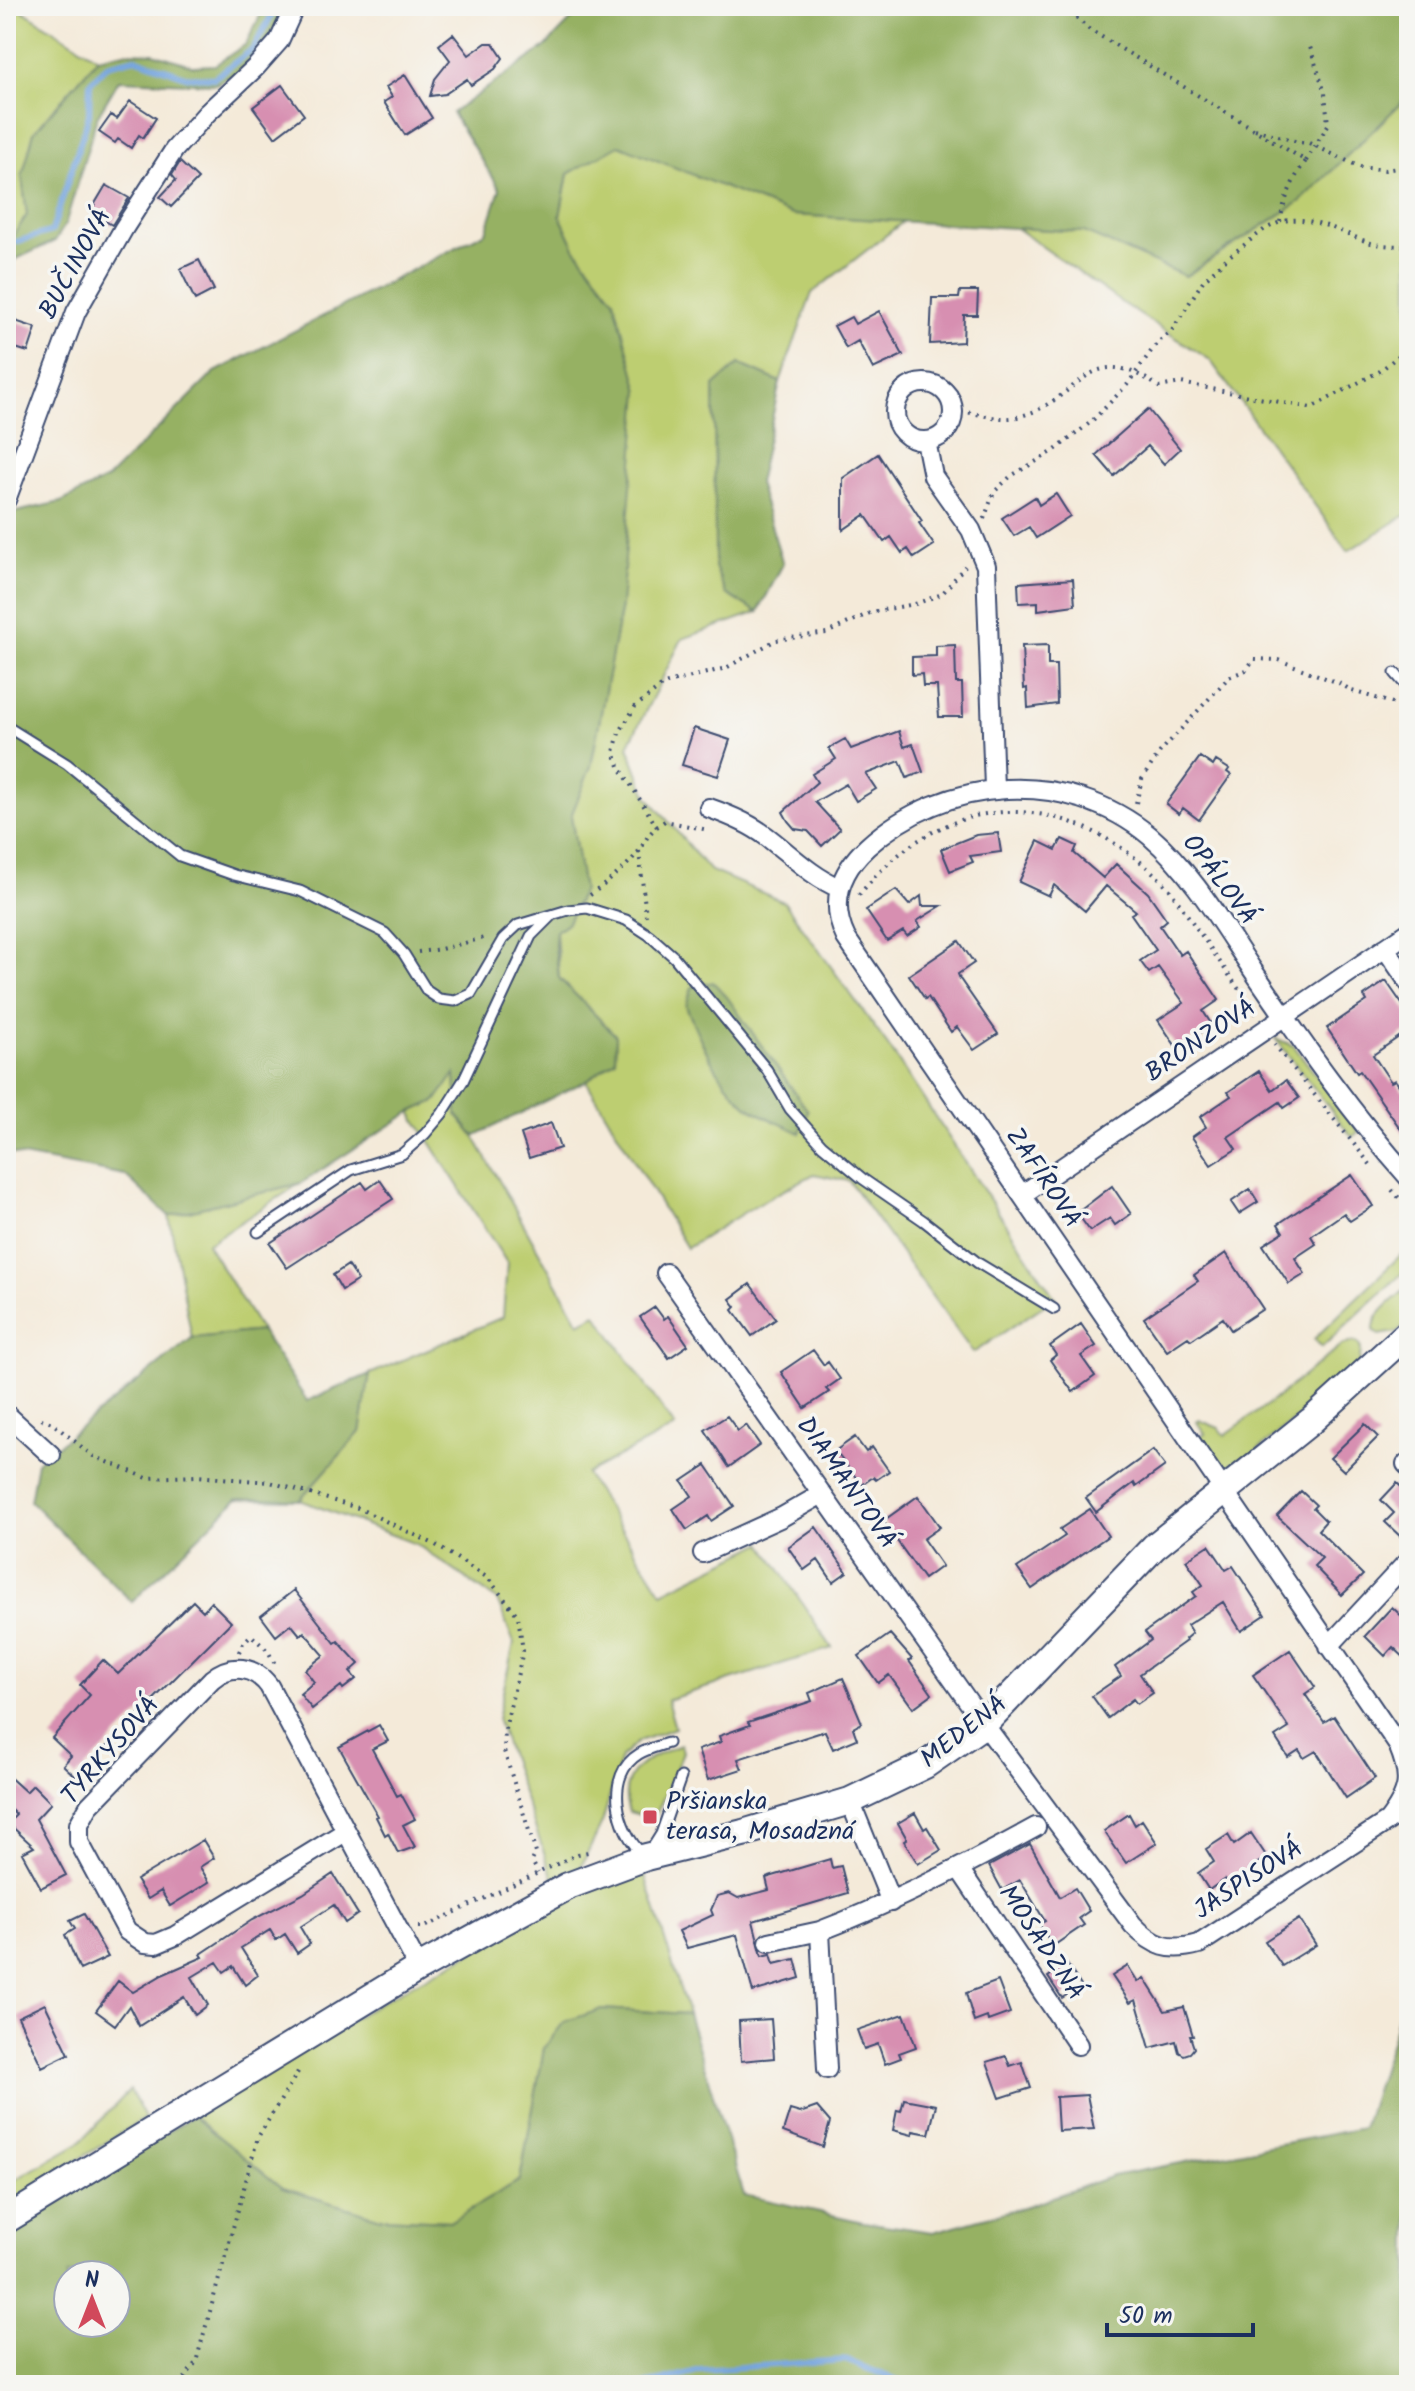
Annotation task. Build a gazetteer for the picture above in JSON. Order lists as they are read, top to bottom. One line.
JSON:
{"streets":{"street":["BUČINOVÁ","OPÁLOVÁ","BRONZOVÁ","ZAFÍROVÁ","DIAMANTOVÁ","MEDENÁ","TYRKYSOVÁ","JASPISOVÁ","MOSADZNÁ"]},"crossings":[["OPÁLOVÁ","BRONZOVÁ"],["OPÁLOVÁ","ZAFÍROVÁ"],["BRONZOVÁ","ZAFÍROVÁ"],["ZAFÍROVÁ","MEDENÁ"],["ZAFÍROVÁ","JASPISOVÁ"],["DIAMANTOVÁ","MEDENÁ"],["DIAMANTOVÁ","JASPISOVÁ"],["MEDENÁ","JASPISOVÁ"]],"places":{"transit":["Pršianska terasa, Mosadzná"]},"scale_bar":"50 m","north":"top"}
